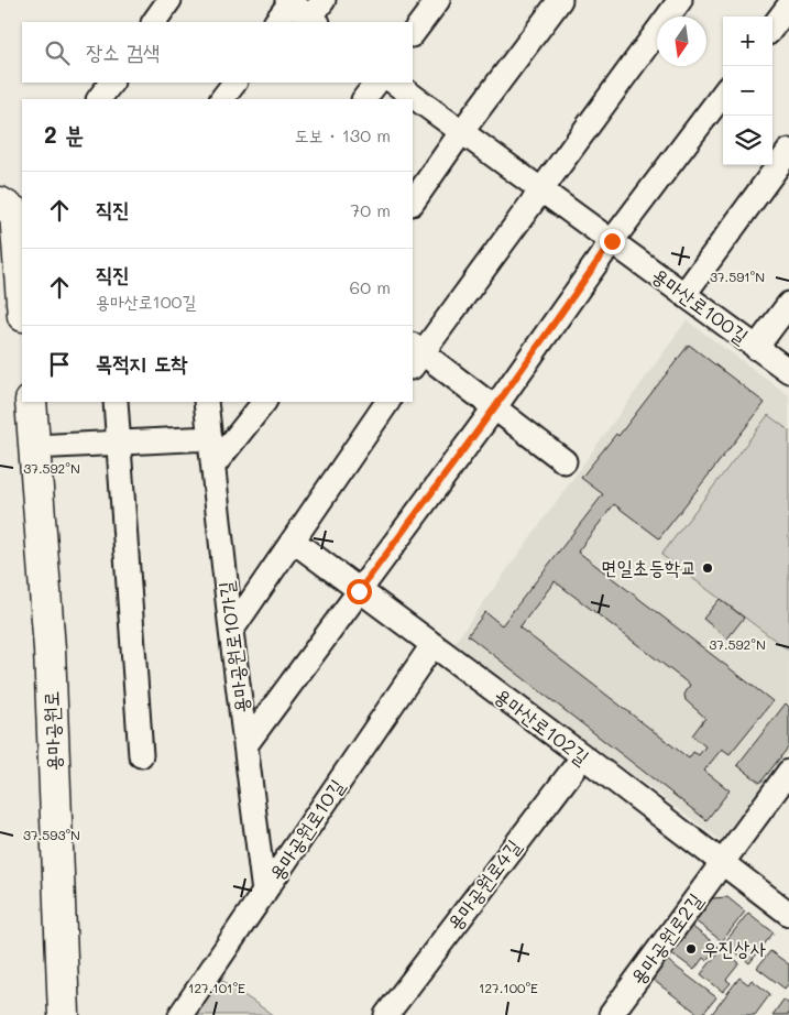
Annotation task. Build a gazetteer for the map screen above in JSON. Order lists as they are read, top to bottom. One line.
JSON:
{"streets":{"street":["용마산로100길","용마공원로10가길","용마산로102길","용마공원로","용마공원로10길","용마공원로4길","용마공원로2길"]},"crossings":[["용마공원로10가길","용마공원로10길"],["용마산로102길","용마공원로10길"],["용마산로102길","용마공원로4길"],["용마산로102길","용마공원로2길"]],"places":["면일초등학교","우진상사"],"north":"bottom","page":{"map_buttons":["+","−"],"search":"장소 검색","heading":["2 분","도보 · 130 m"],"list":[["직진","70 m"],["직진","용마산로100길","60 m"],"목적지 도착"]},"coordinates":["37.591°N","37.592°N","37.593°N","127.101°E","127.100°E"]}
